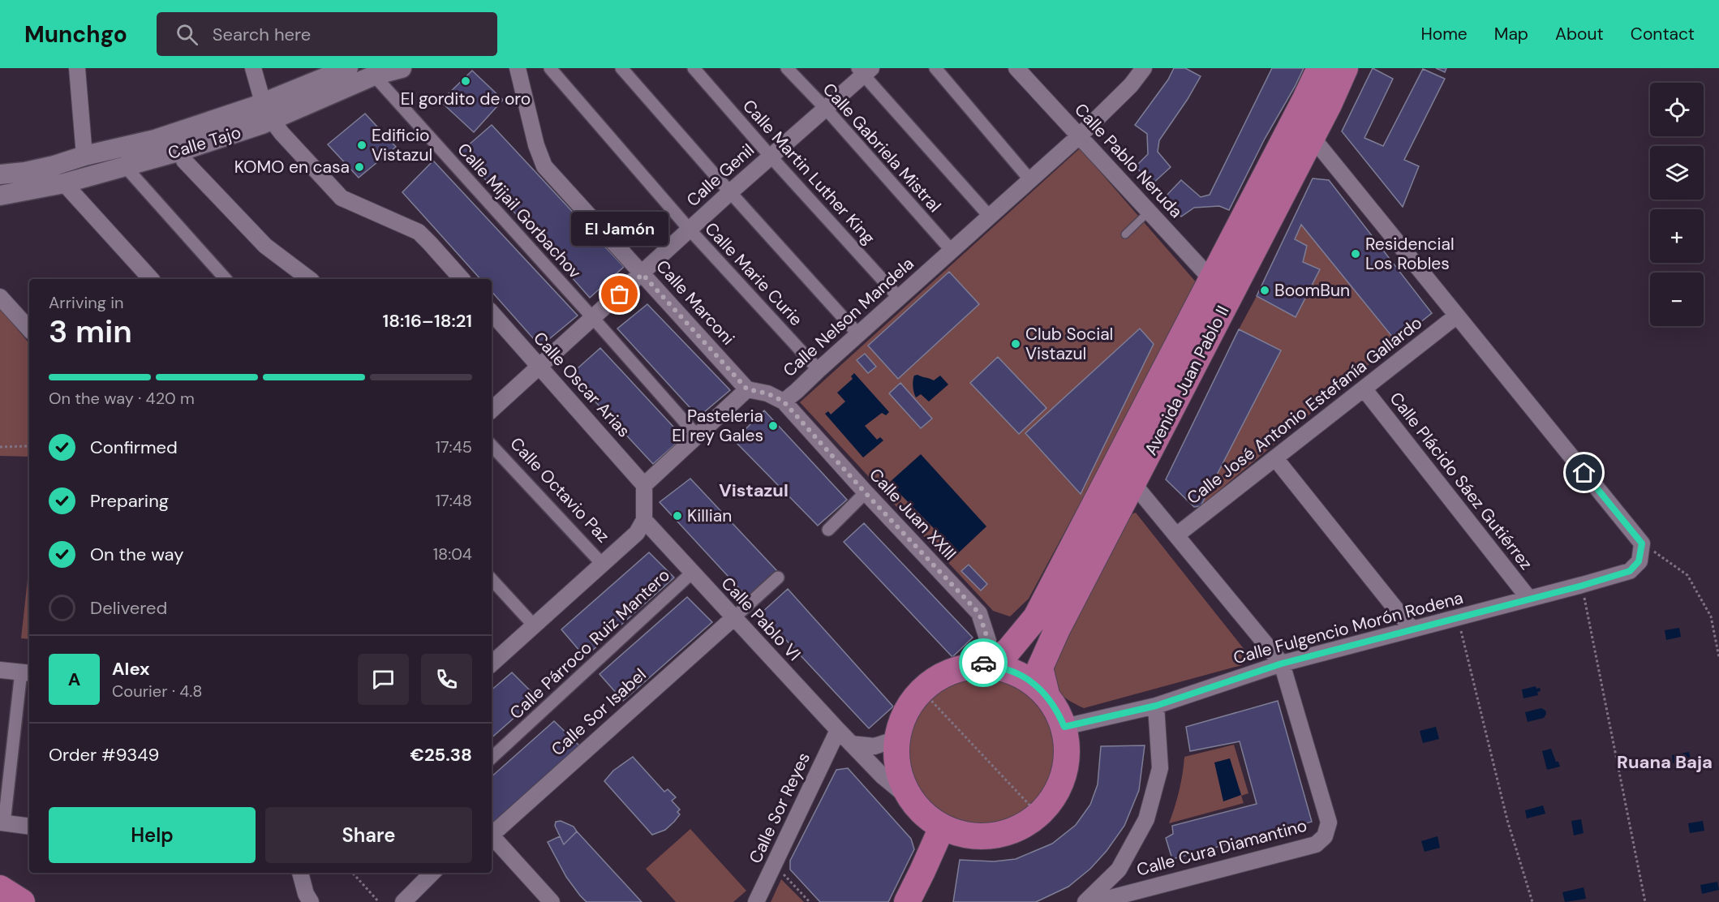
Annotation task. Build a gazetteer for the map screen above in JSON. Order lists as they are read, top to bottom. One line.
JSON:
{"streets":{"main road":["Avenida Juan Pablo II"],"street":["Calle Tajo","Calle Gabriela Mistral","Calle Pablo Neruda","Calle Martin Luther King","Calle Genil","Calle Mijail Gorbachov","Calle Marie Curie","Calle Marconi","Calle Nelson Mandela","Calle Oscar Arias","Calle José Antonio Estefanía Gallardo","Calle Plácido Sáez Gutiérrez","Calle Octavio Paz","Calle Juan XXIII","Calle Pablo VI","Calle Fulgencio Morón Rodena","Calle Párroco Ruiz Mantero","Calle Sor Isabel","Calle Sor Reyes","Calle Cura Diamantino"]},"crossings":[["Calle Tajo","Calle Mijail Gorbachov"],["Calle Gabriela Mistral","Calle Genil"],["Calle Gabriela Mistral","Calle Nelson Mandela"],["Calle Pablo Neruda","Calle Nelson Mandela"],["Calle Pablo Neruda","Avenida Juan Pablo II"],["Calle Martin Luther King","Calle Genil"],["Calle Martin Luther King","Calle Nelson Mandela"],["Calle Genil","Calle Mijail Gorbachov"],["Calle Genil","Calle Marie Curie"],["Calle Genil","Calle Marconi"],["Calle Genil","Calle Oscar Arias"],["Calle Marie Curie","Calle Nelson Mandela"],["Calle Marconi","Calle Nelson Mandela"],["Calle Nelson Mandela","Calle Juan XXIII"],["Avenida Juan Pablo II","Calle Juan XXIII"],["Calle José Antonio Estefanía Gallardo","Calle Plácido Sáez Gutiérrez"],["Calle Plácido Sáez Gutiérrez","Calle Fulgencio Morón Rodena"],["Calle Pablo VI","Calle Párroco Ruiz Mantero"],["Calle Pablo VI","Calle Sor Isabel"],["Calle Pablo VI","Calle Sor Reyes"],["Calle Fulgencio Morón Rodena","Calle Cura Diamantino"]],"districts":["Vistazul","Ruana Baja"],"places":["El gordito de oro","Edificio Vistazul","KOMO en casa","Residencial Los Robles","BoomBun","El Jamón","Club Social Vistazul","Pasteleria El rey Gales","Killian"],"page":{"header":"Munchgo","search":"Search here","nav":["Home","Map","About","Contact"],"map_buttons":["+","−"],"bubble":"El Jamón","heading":["3 min","Arriving in","18:16–18:21"],"panel":["Alex","Courier · 4.8","Order #9349","€25.38"],"bar":"On the way · 420 m","list":[["Confirmed","17:45"],["Preparing","17:48"],["On the way","18:04"],"Delivered"],"round":"A","buttons":["Help","Share"]}}
